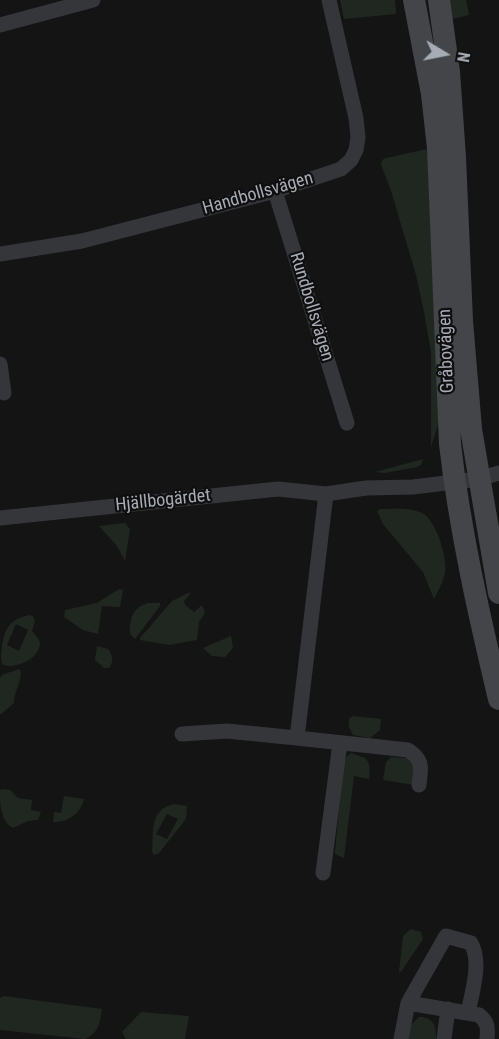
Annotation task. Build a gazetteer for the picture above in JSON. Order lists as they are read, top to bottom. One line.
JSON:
{"streets":{"main road":["Gråbovägen"],"street":["Handbollsvägen","Rundbollsvägen","Hjällbogärdet"]},"crossings":[["Handbollsvägen","Rundbollsvägen"],["Gråbovägen","Hjällbogärdet"]],"north":"right"}
